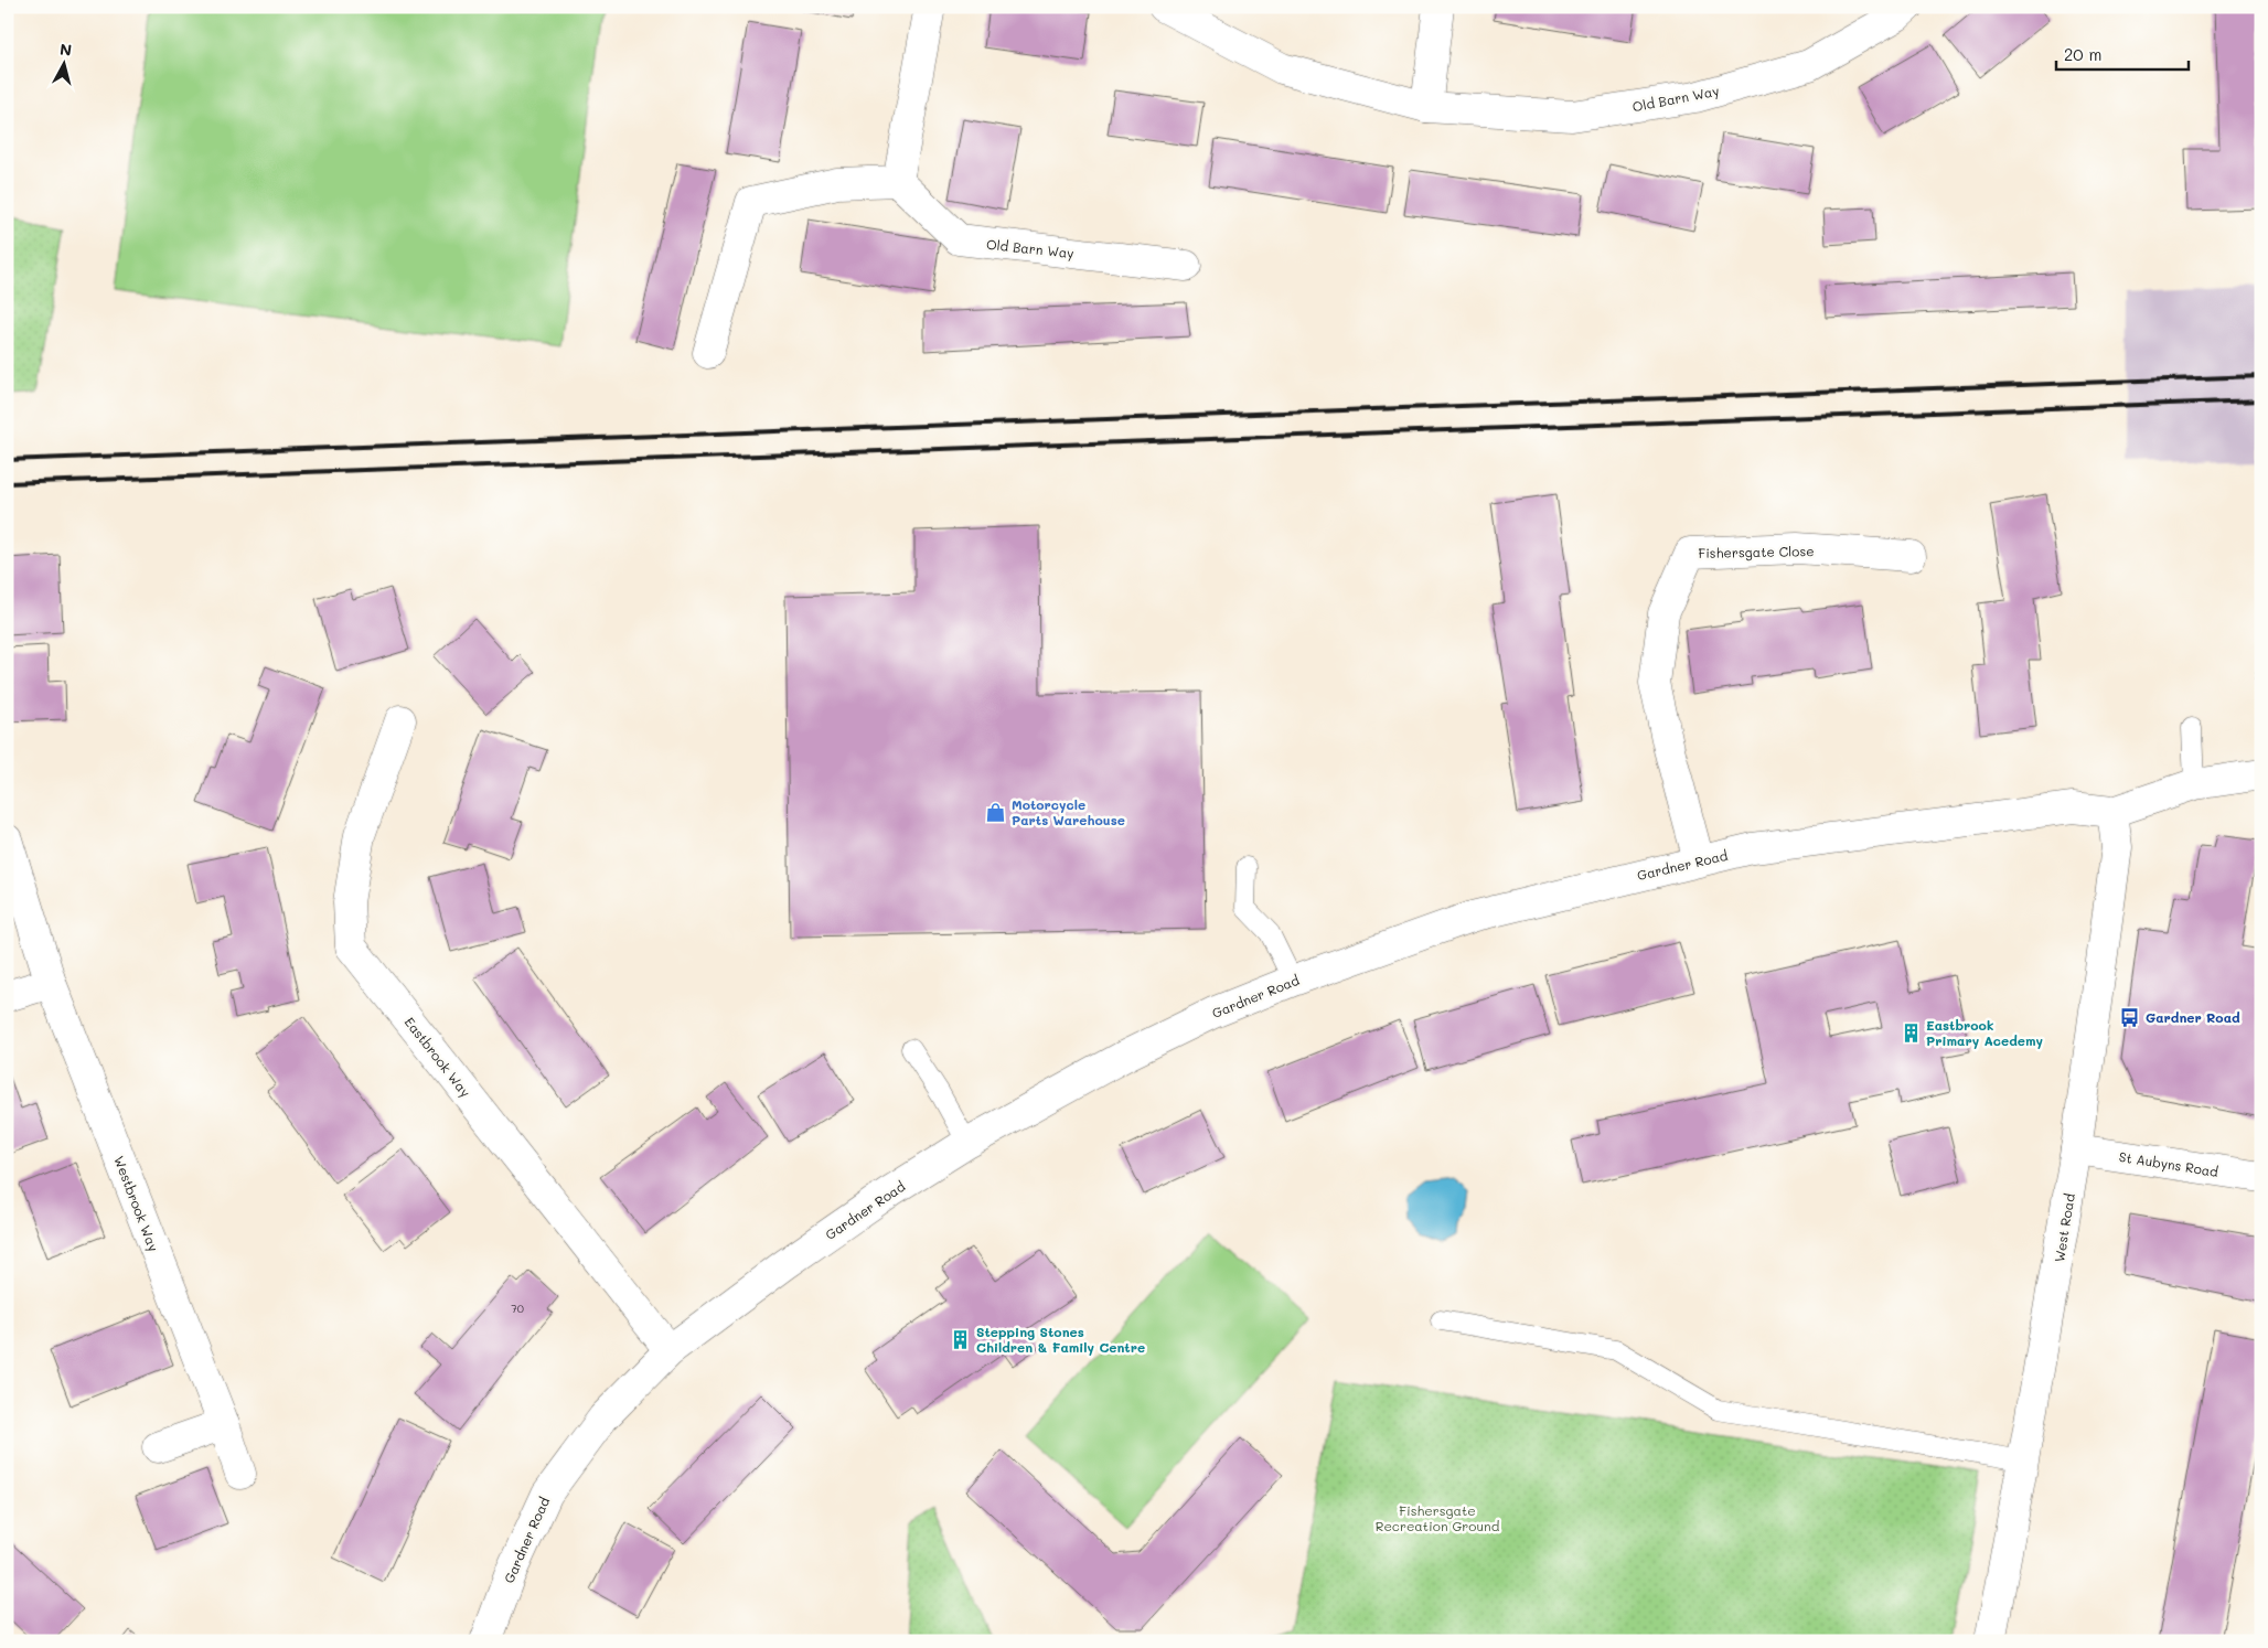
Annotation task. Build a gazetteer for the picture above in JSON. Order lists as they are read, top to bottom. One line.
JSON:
{"streets":{"street":["Old Barn Way","Fishersgate Close","Gardner Road","Eastbrook Way","St Aubyns Road","Westbrook Way","West Road"]},"crossings":[["Fishersgate Close","Gardner Road"],["Gardner Road","Eastbrook Way"],["Gardner Road","West Road"],["St Aubyns Road","West Road"]],"parks":["Fishersgate Recreation Ground"],"places":{"shop":["Motorcycle Parts Warehouse"],"bus stop":["Gardner Road"],"building":["Eastbrook Primary Acedemy","Stepping Stones Children & Family Centre"]},"house_numbers":["70"],"scale_bar":"20 m","north":"top"}
